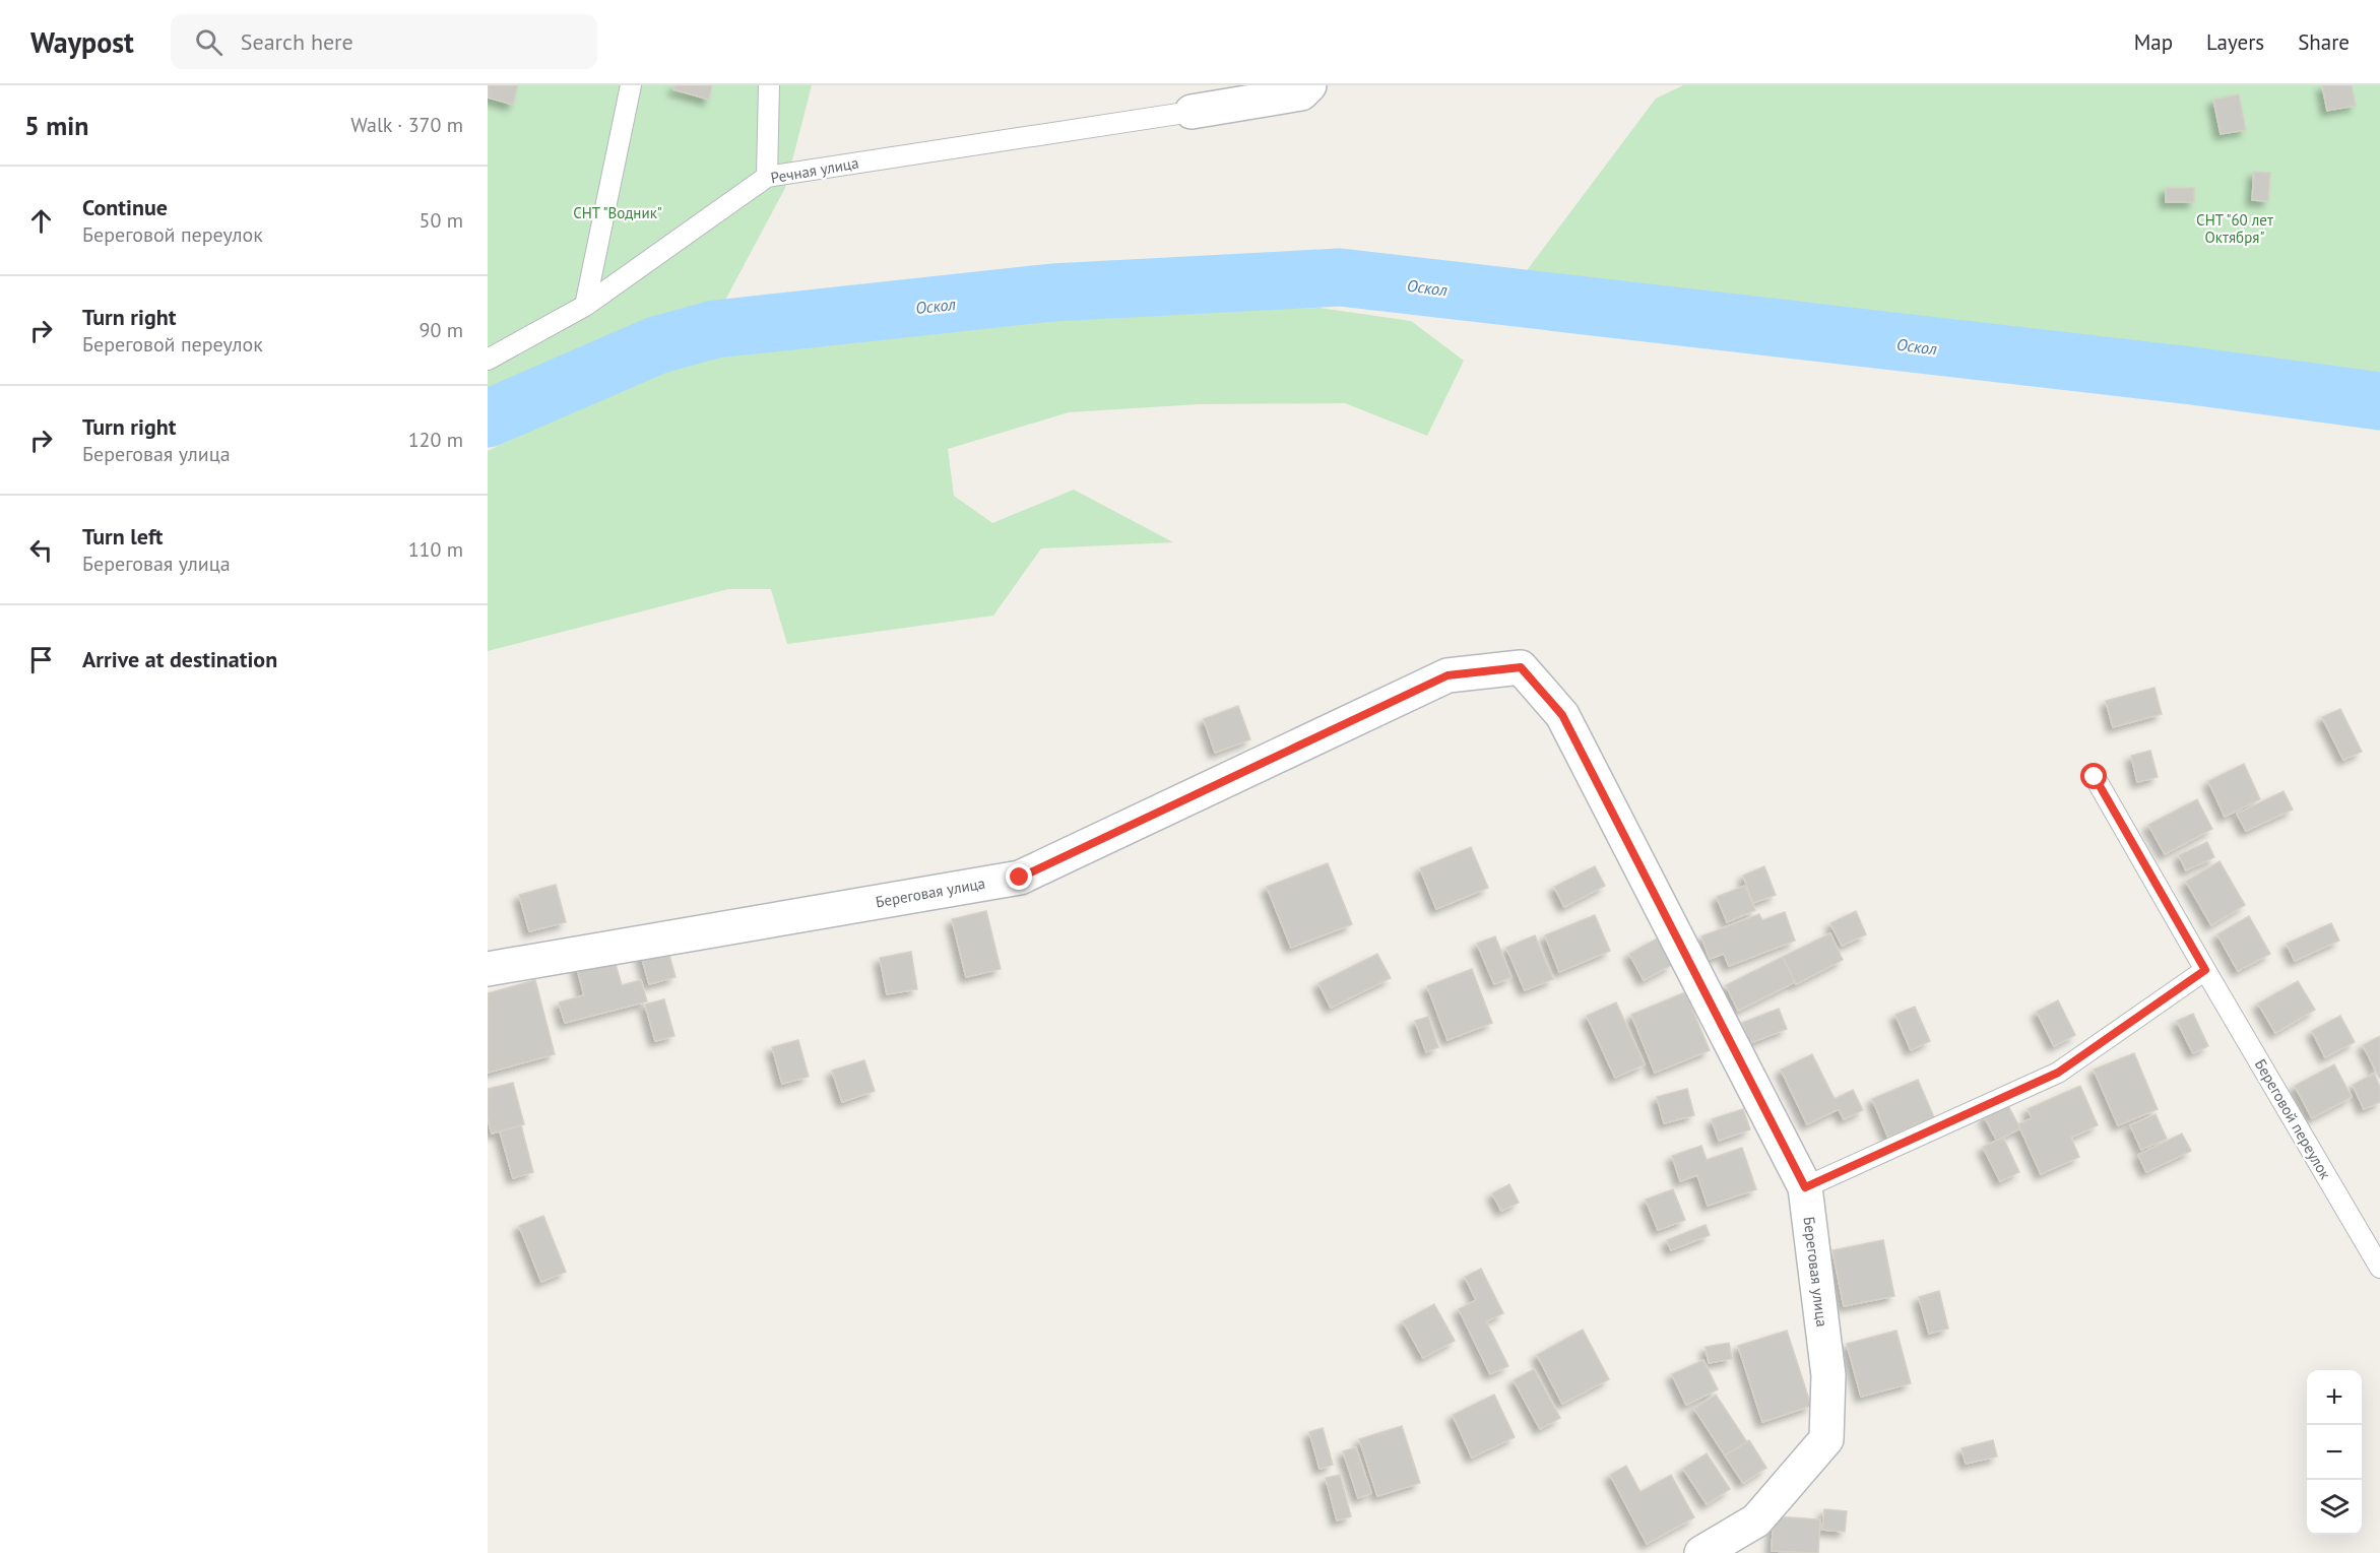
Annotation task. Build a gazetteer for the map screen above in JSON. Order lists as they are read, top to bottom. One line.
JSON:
{"streets":{"street":["Береговая улица"],"lane":["Речная улица","Береговой переулок"]},"water":["Оскол"],"parks":["СНТ \"Водник\"","СНТ \"60 лет Октября\""],"page":{"header":"Waypost","search":"Search here","nav":["Map","Layers","Share"],"heading":["5 min","Walk · 370 m"],"list":[["Continue","Береговой переулок","50 m"],["Turn right","Береговой переулок","90 m"],["Turn right","Береговая улица","120 m"],["Turn left","Береговая улица","110 m"],"Arrive at destination"],"map_buttons":["+","−"]}}
